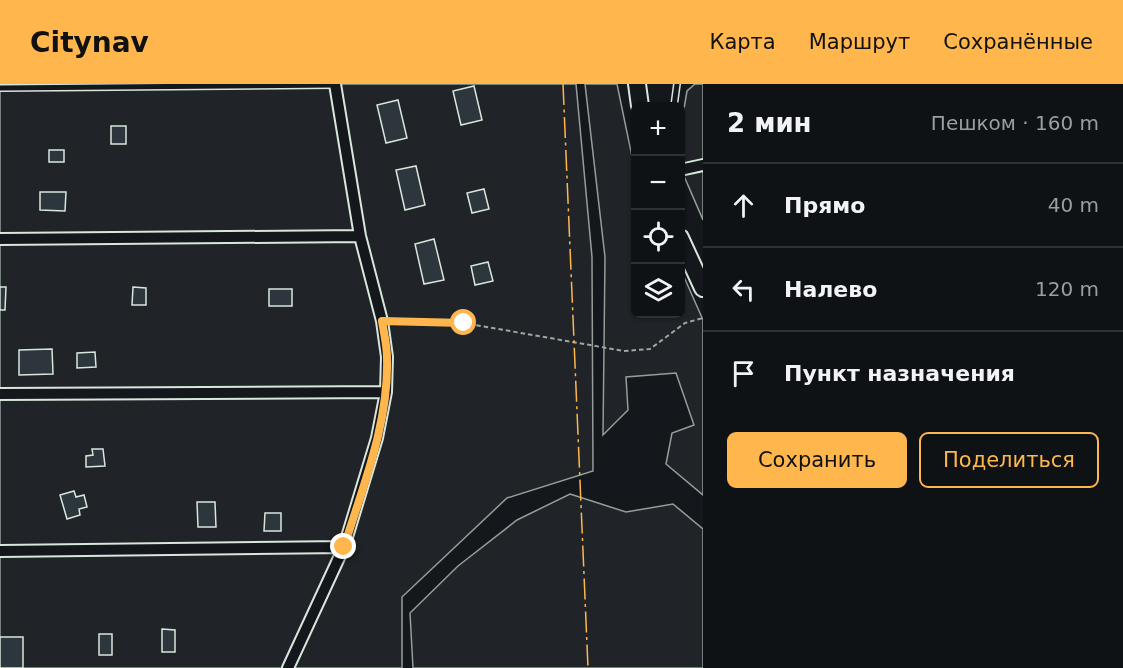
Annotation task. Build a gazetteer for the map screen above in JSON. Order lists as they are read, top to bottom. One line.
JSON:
{"page":{"header":"Citynav","nav":["Карта","Маршрут","Сохранённые"],"heading":["2 мин","Пешком · 160 m"],"map_buttons":["+","−"],"list":[["Прямо","40 m"],["Налево","120 m"],"Пункт назначения"],"buttons":["Сохранить","Поделиться"]}}
